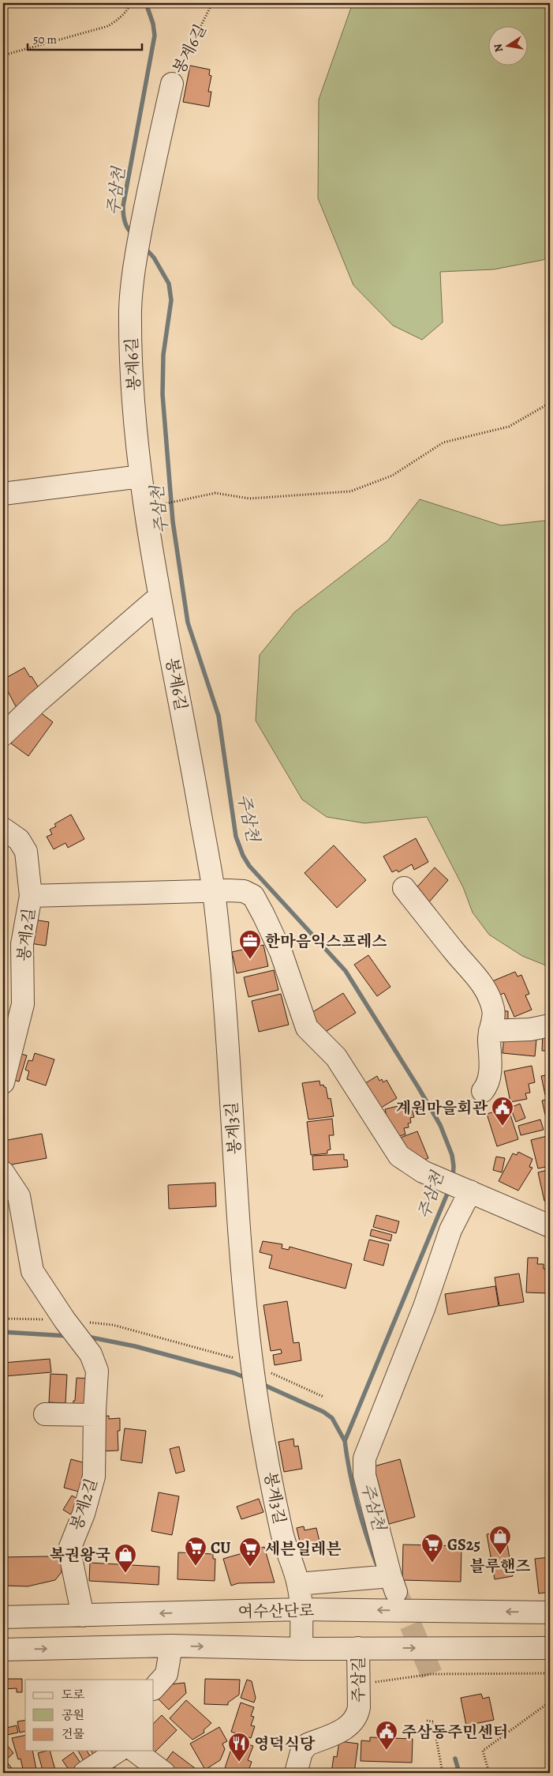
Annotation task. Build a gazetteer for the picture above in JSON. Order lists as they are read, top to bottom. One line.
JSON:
{"streets":{"street":["봉계6길","봉계2길","봉계3길","여수산단로","주삼길"]},"crossings":[["봉계6길","봉계3길"],["봉계2길","여수산단로"],["봉계3길","여수산단로"]],"water":["주삼천"],"places":{"office":["한마음익스프레스"],"public building":["계원마을회관","주삼동주민센터"],"shop":["블루핸즈","복권왕국"],"supermarket":["GS25","CU","세븐일레븐"],"restaurant":["영덕식당"]},"legend":["도로","공원","건물"],"scale_bar":"50 m","north":"left"}
